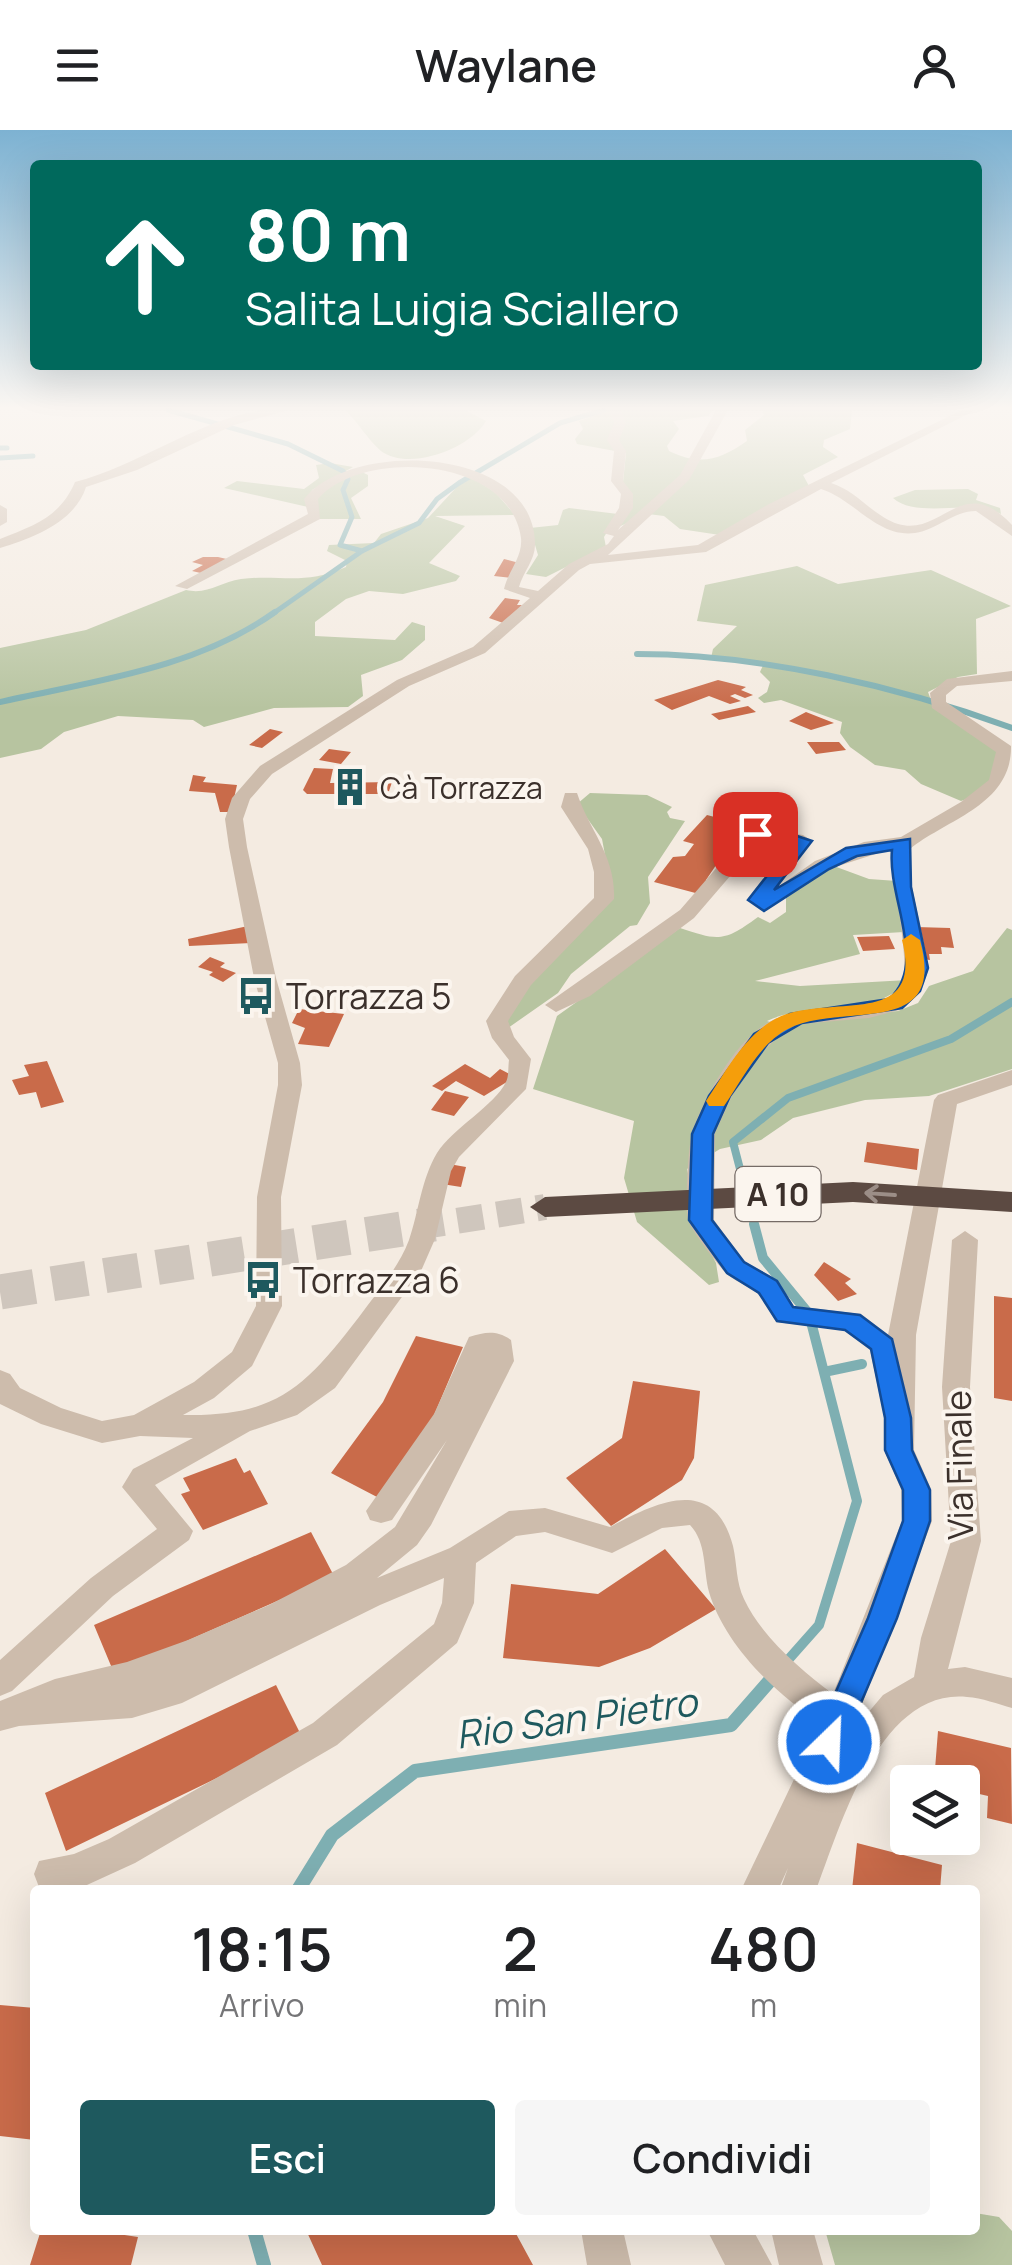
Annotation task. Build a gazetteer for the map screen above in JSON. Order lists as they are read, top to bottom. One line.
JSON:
{"streets":{"highway":["A 10"],"street":["Via Finale"]},"water":["Rio San Pietro"],"places":{"building":["Cà Torrazza"],"bus stop":["Torrazza 5","Torrazza 6"]},"page":{"header":"Waylane","turn":["80 m","Salita Luigia Sciallero"],"eta":["18:15","Arrivo","2","min","480","m"],"buttons":["Esci","Condividi"]}}
